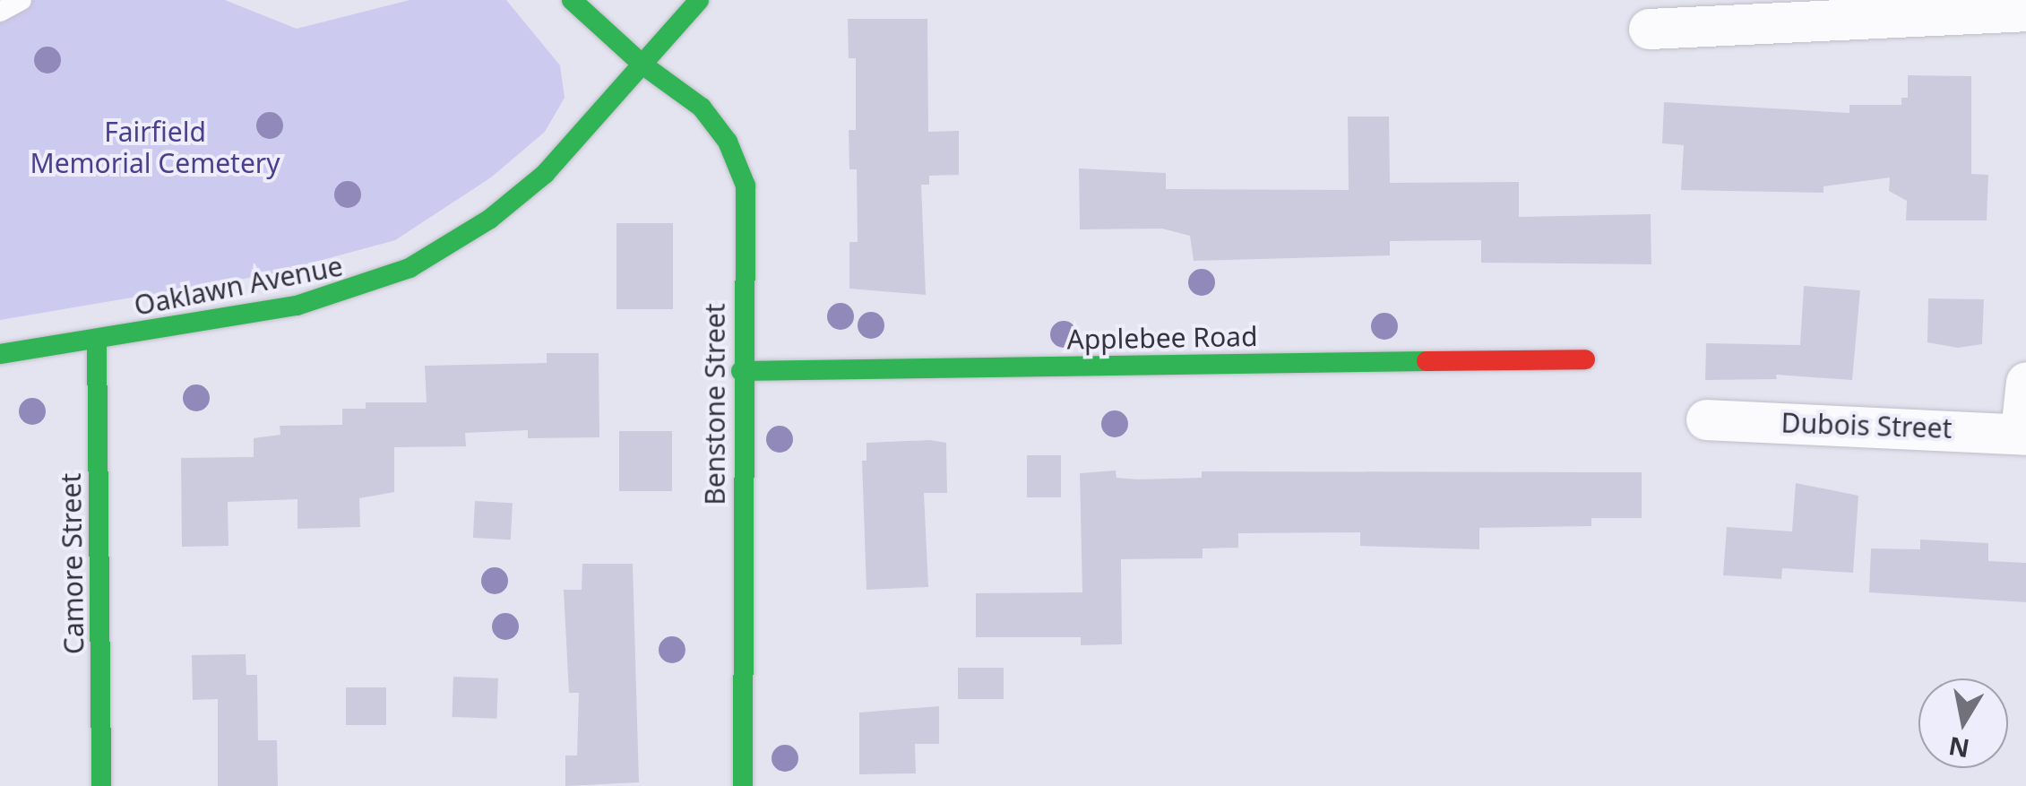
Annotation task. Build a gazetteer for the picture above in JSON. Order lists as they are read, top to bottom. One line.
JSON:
{"streets":{"street":["Oaklawn Avenue","Applebee Road","Benstone Street","Dubois Street","Camore Street"]},"crossings":[["Oaklawn Avenue","Benstone Street"],["Oaklawn Avenue","Camore Street"],["Applebee Road","Benstone Street"]],"parks":["Fairfield Memorial Cemetery"],"north":"bottom"}
